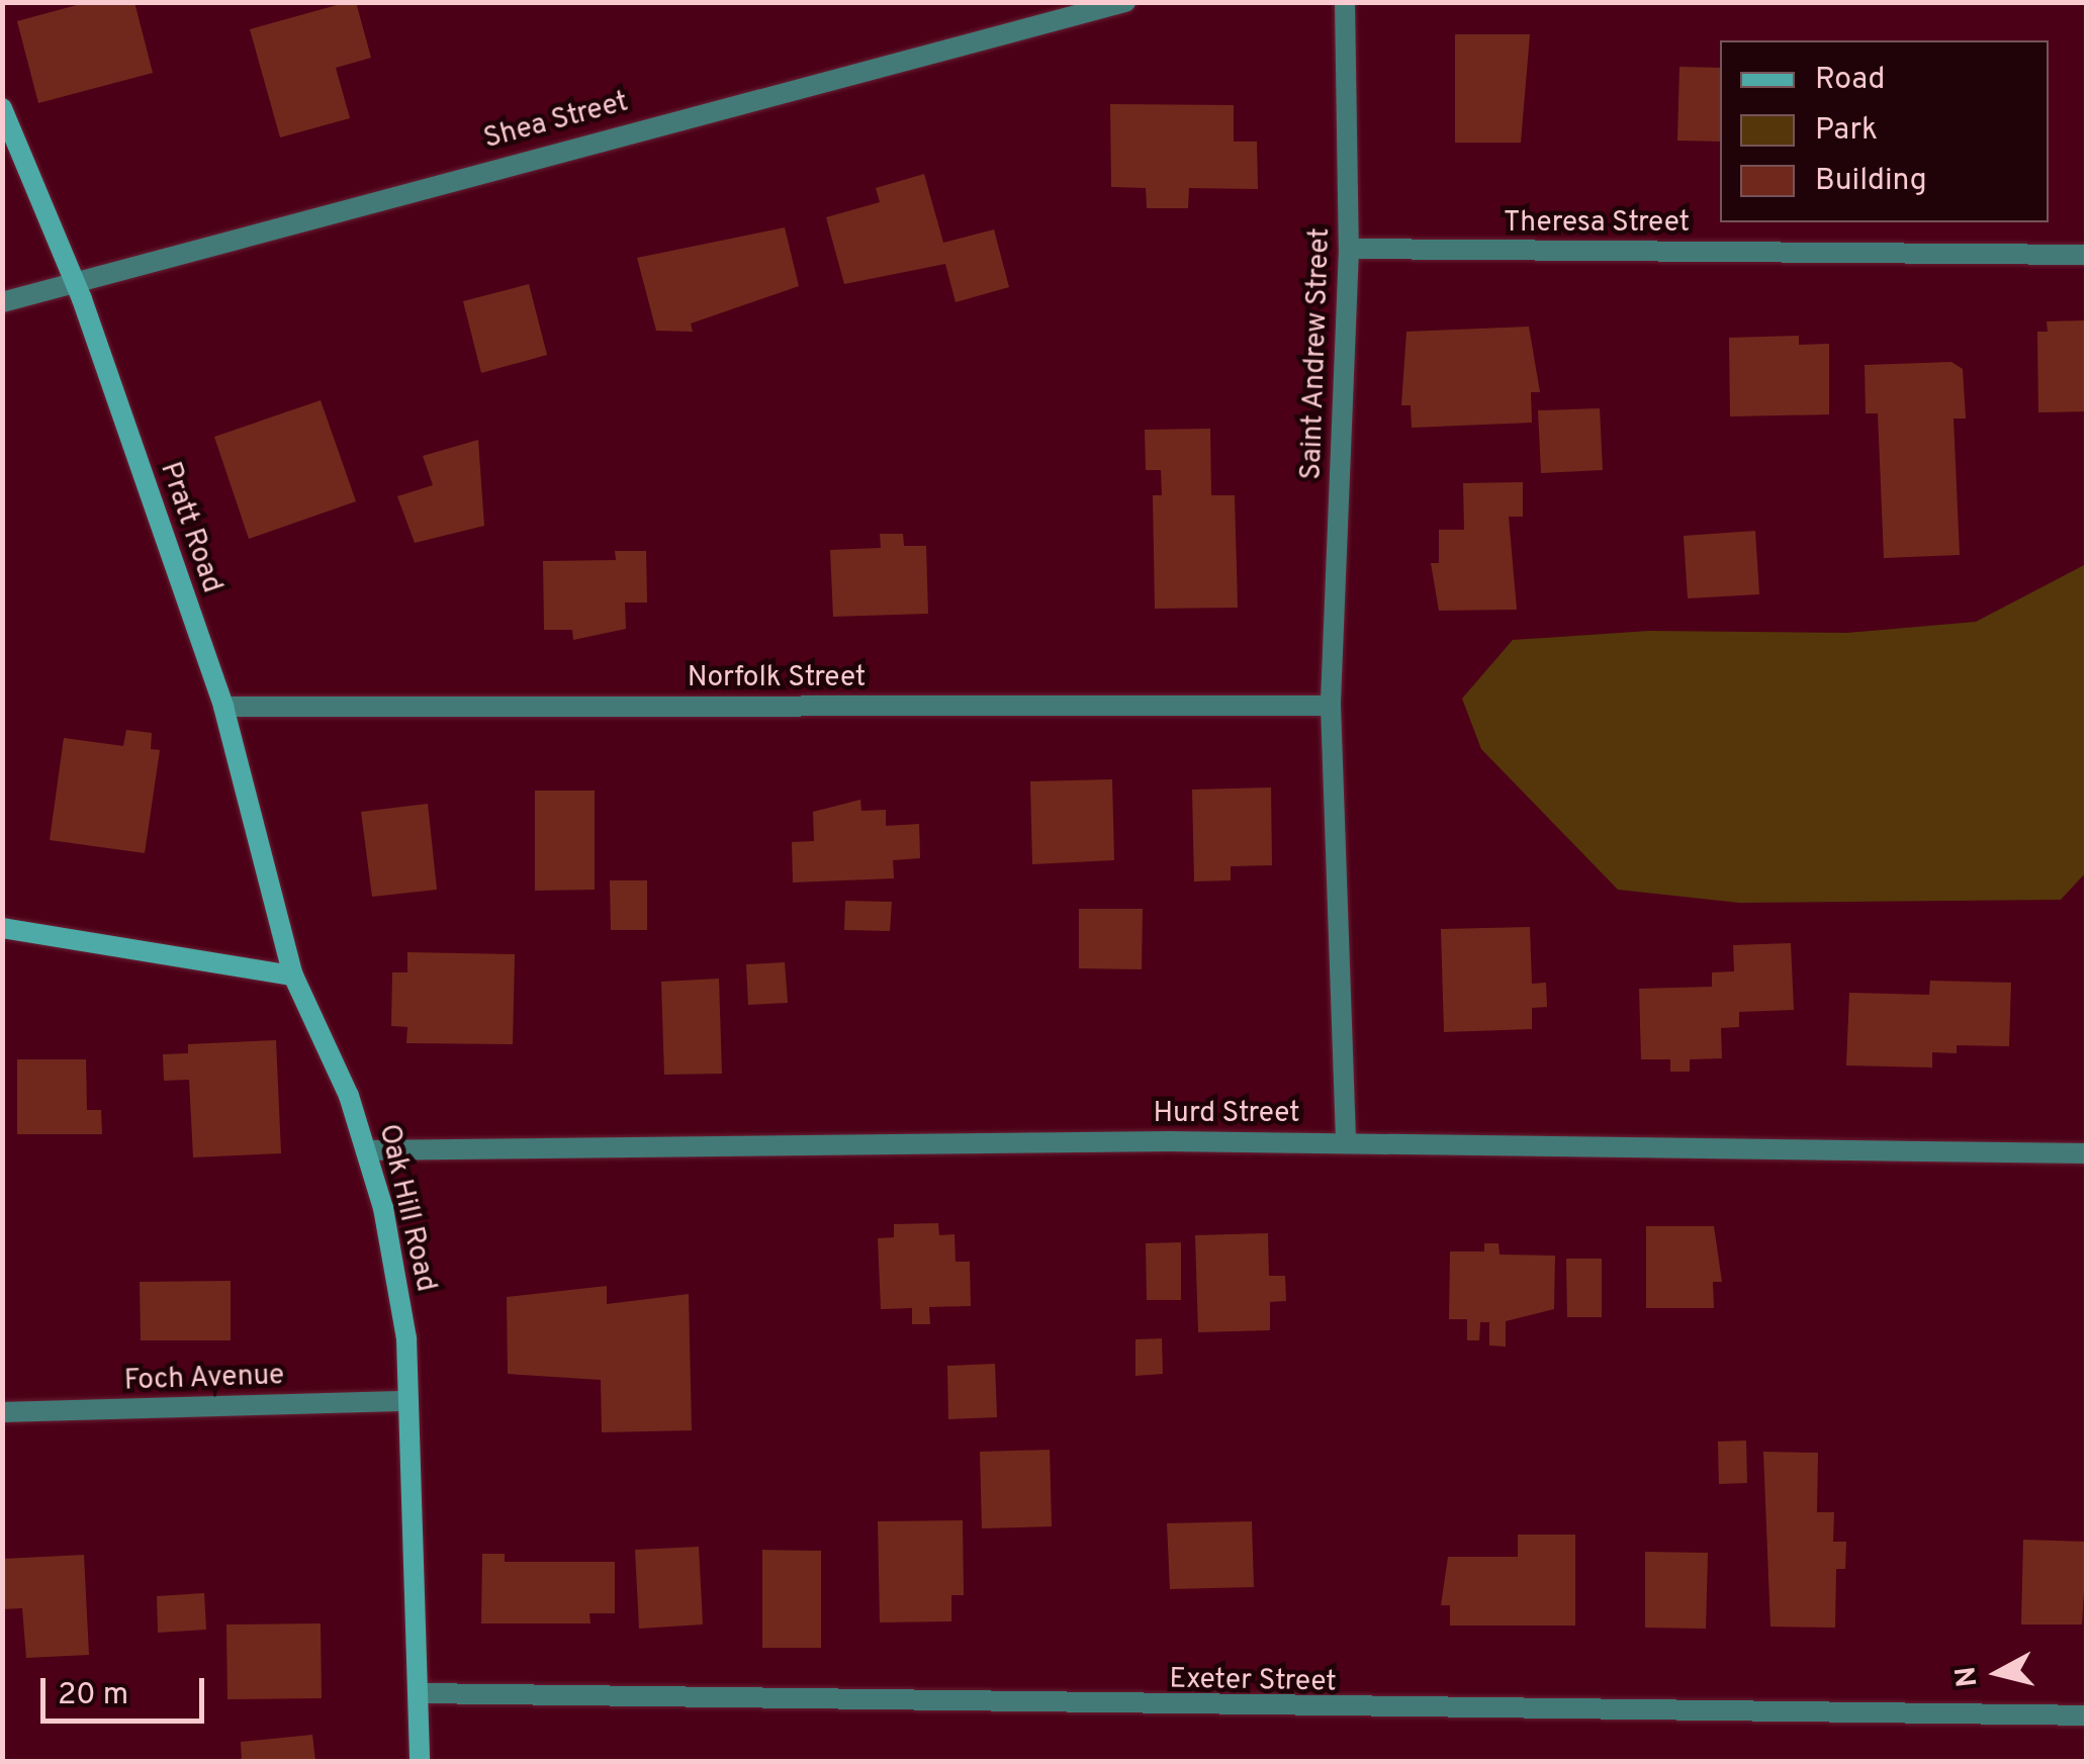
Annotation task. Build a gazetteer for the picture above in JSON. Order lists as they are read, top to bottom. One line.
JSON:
{"streets":{"street":["Shea Street","Theresa Street","Saint Andrew Street","Pratt Road","Norfolk Street","Hurd Street","Oak Hill Road","Foch Avenue","Exeter Street"]},"crossings":[["Shea Street","Pratt Road"],["Theresa Street","Saint Andrew Street"],["Saint Andrew Street","Norfolk Street"],["Saint Andrew Street","Hurd Street"],["Pratt Road","Norfolk Street"],["Pratt Road","Oak Hill Road"],["Hurd Street","Oak Hill Road"],["Oak Hill Road","Foch Avenue"],["Oak Hill Road","Exeter Street"]],"legend":["Road","Park","Building"],"scale_bar":"20 m","north":"left"}
